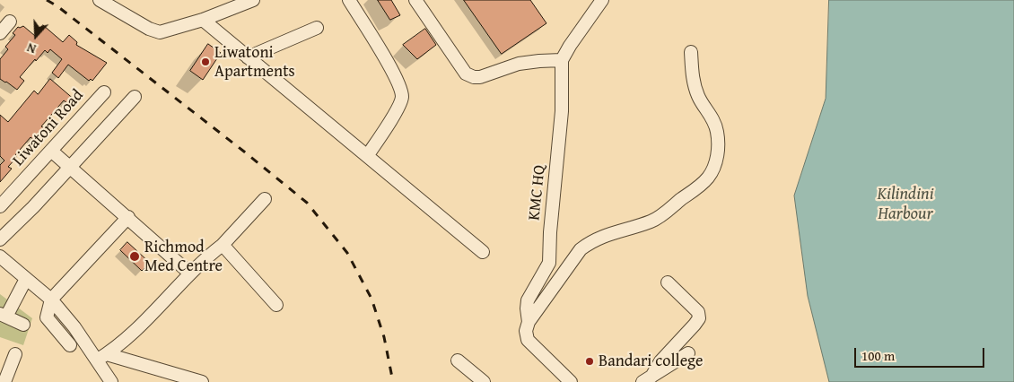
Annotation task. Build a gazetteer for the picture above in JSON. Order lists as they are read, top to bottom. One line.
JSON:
{"streets":{"street":["Liwatoni Road","KMC HQ"]},"water":["Kilindini Harbour"],"places":["Liwatoni Apartments","Richmod Med Centre","Bandari college"],"scale_bar":"100 m","north":"bottom"}
